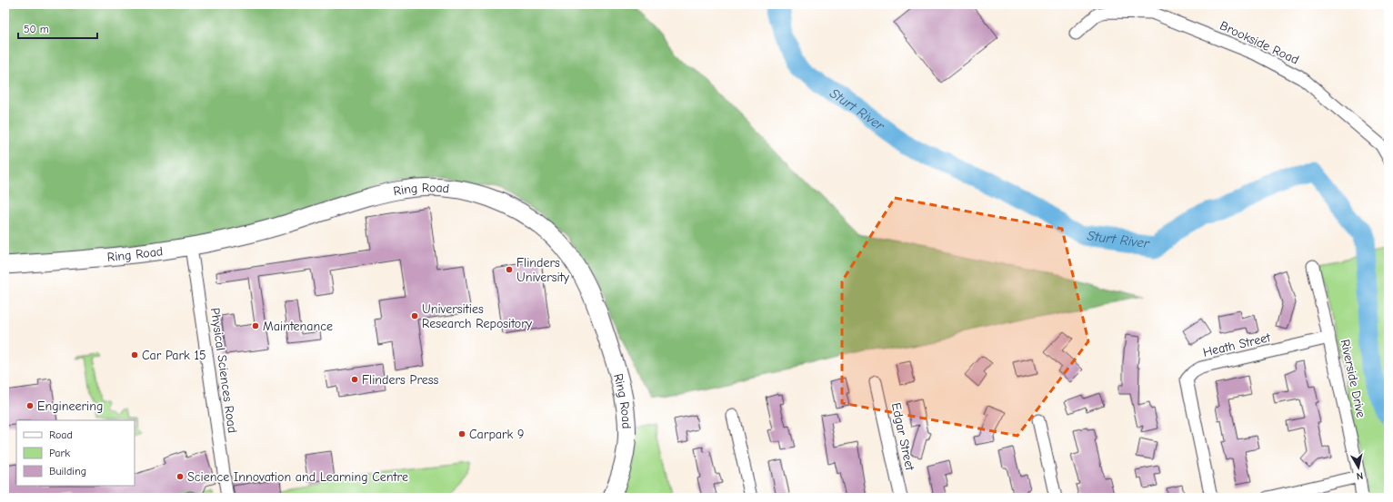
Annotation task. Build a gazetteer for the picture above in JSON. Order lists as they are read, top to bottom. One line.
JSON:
{"streets":{"street":["Brookside Road","Ring Road","Heath Street","Physical Sciences Road","Riverside Drive","Edgar Street"]},"crossings":[["Ring Road","Physical Sciences Road"],["Heath Street","Riverside Drive"]],"water":["Sturt River"],"places":["Flinders University","Universities Research Repository","Maintenance","Car Park 15","Flinders Press","Engineering","Carpark 9","Science Innovation and Learning Centre"],"legend":["Road","Park","Building"],"scale_bar":"50 m","north":"bottom"}
